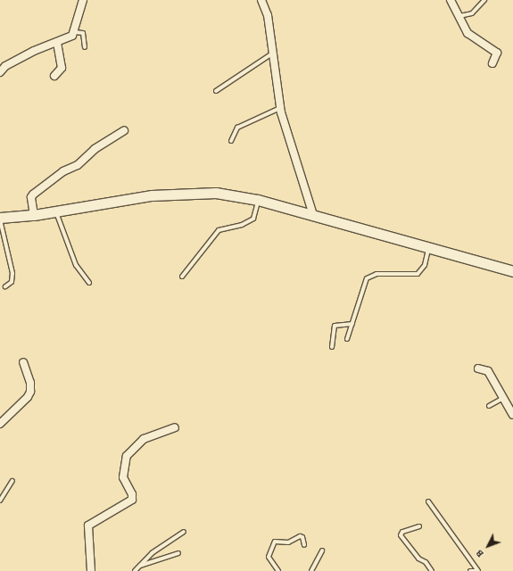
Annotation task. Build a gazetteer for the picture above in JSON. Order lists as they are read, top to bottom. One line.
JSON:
{"north":"bottom left"}
